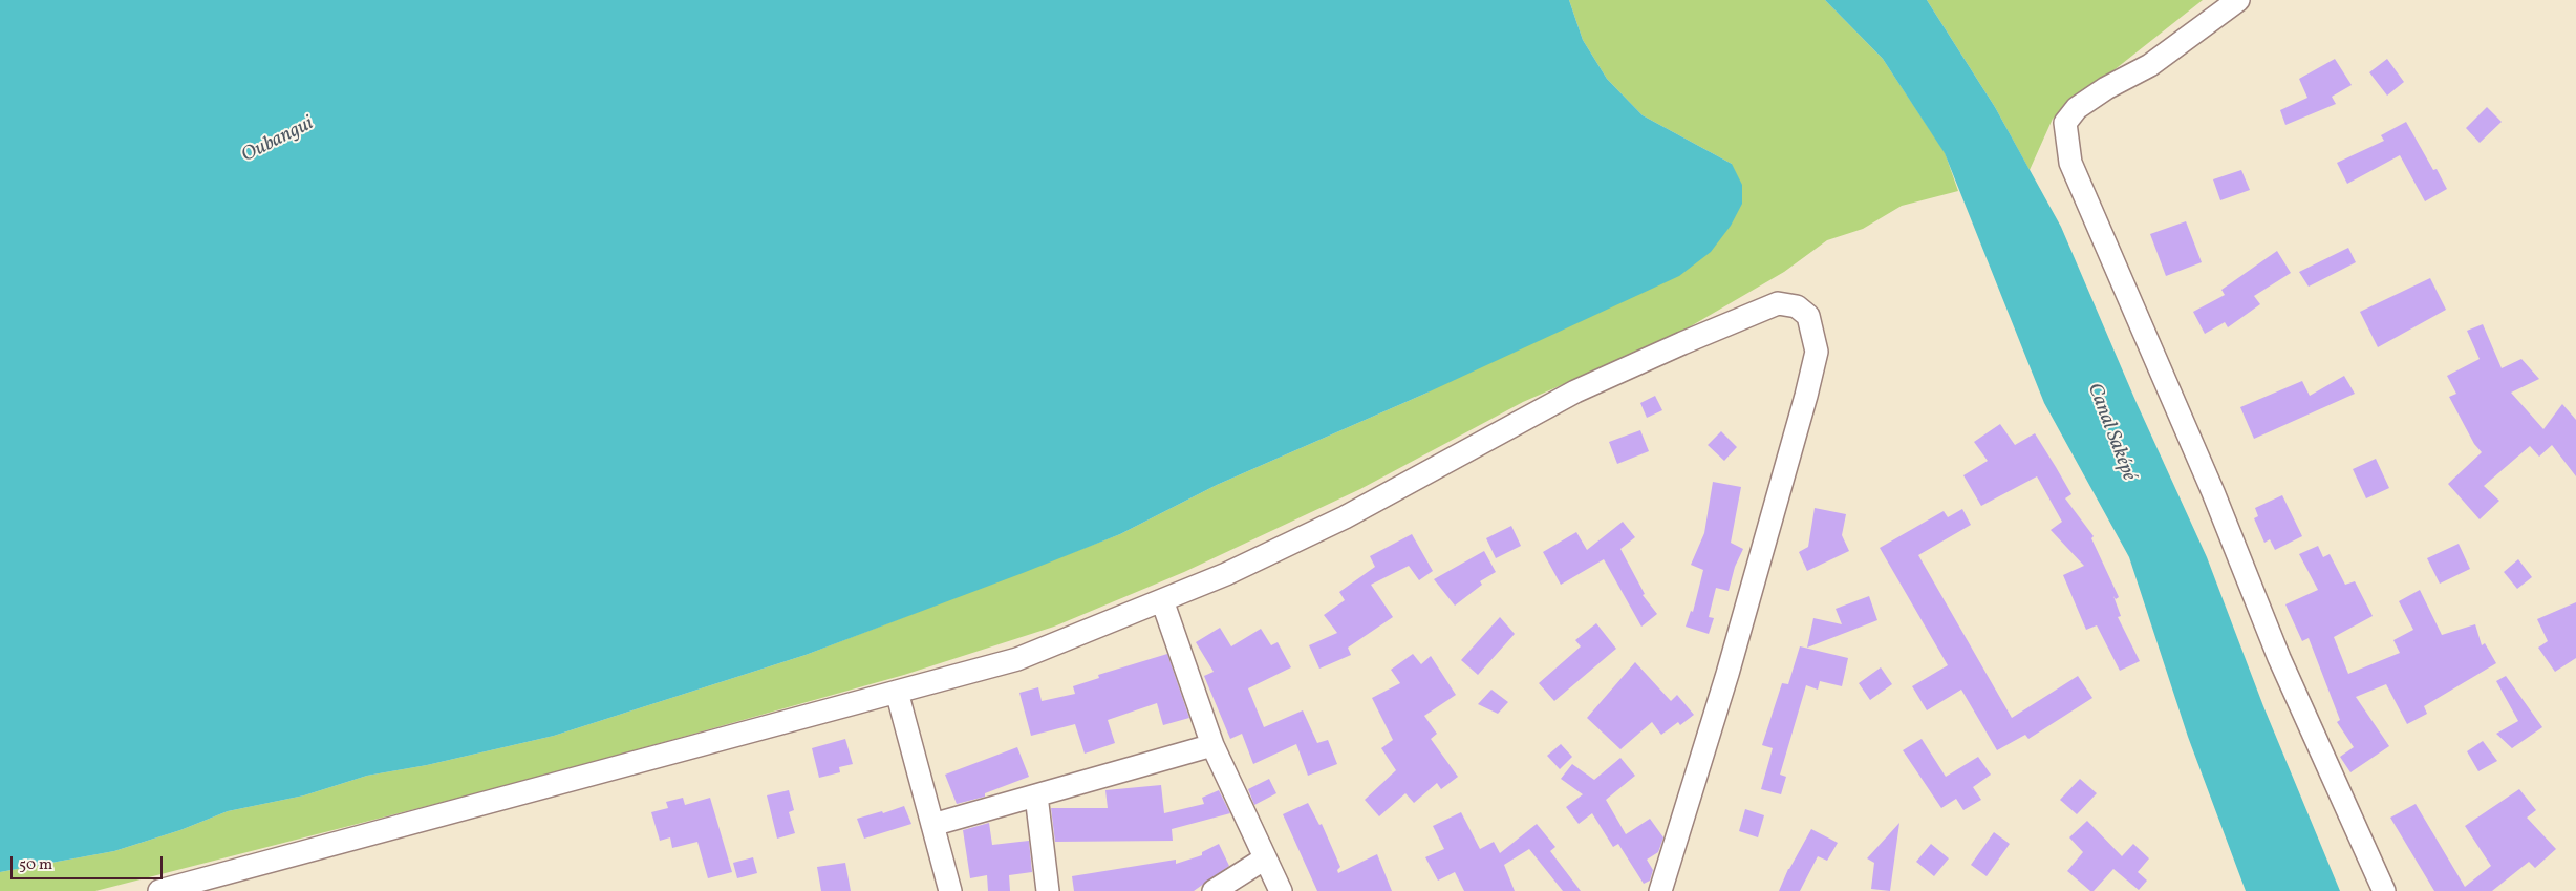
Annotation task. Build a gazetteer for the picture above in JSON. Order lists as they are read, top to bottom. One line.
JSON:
{"water":["Oubangui","Canal Saképé"],"scale_bar":"50 m"}
